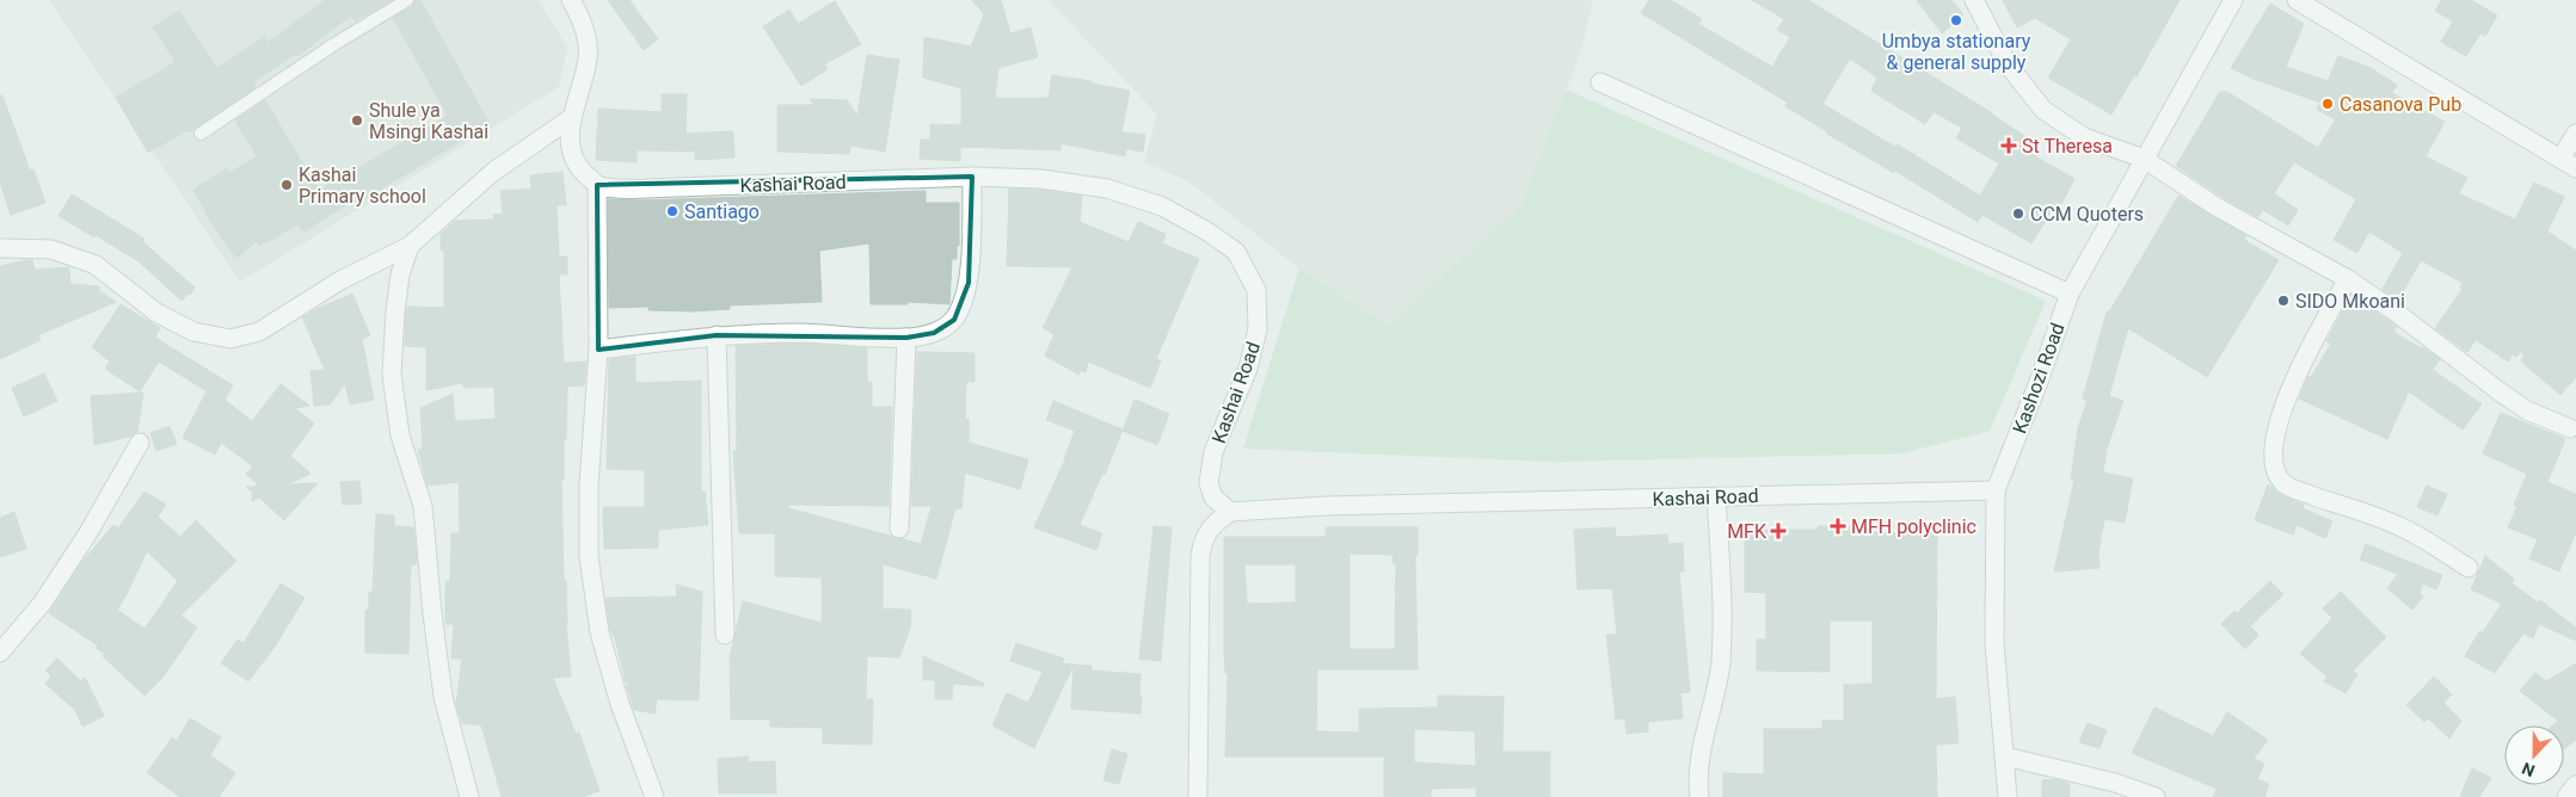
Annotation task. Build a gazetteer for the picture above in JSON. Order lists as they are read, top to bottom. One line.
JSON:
{"streets":{"street":["Kashai Road","Kashozi Road"]},"crossings":[["Kashai Road","Kashozi Road"]],"places":{"other":["Umbya stationary & general supply","Casanova Pub","Shule ya Msingi Kashai","Kashai Primary school","Santiago","CCM Quoters","SIDO Mkoani"],"health":["St Theresa","MFH polyclinic","MFK"]},"north":"bottom"}
